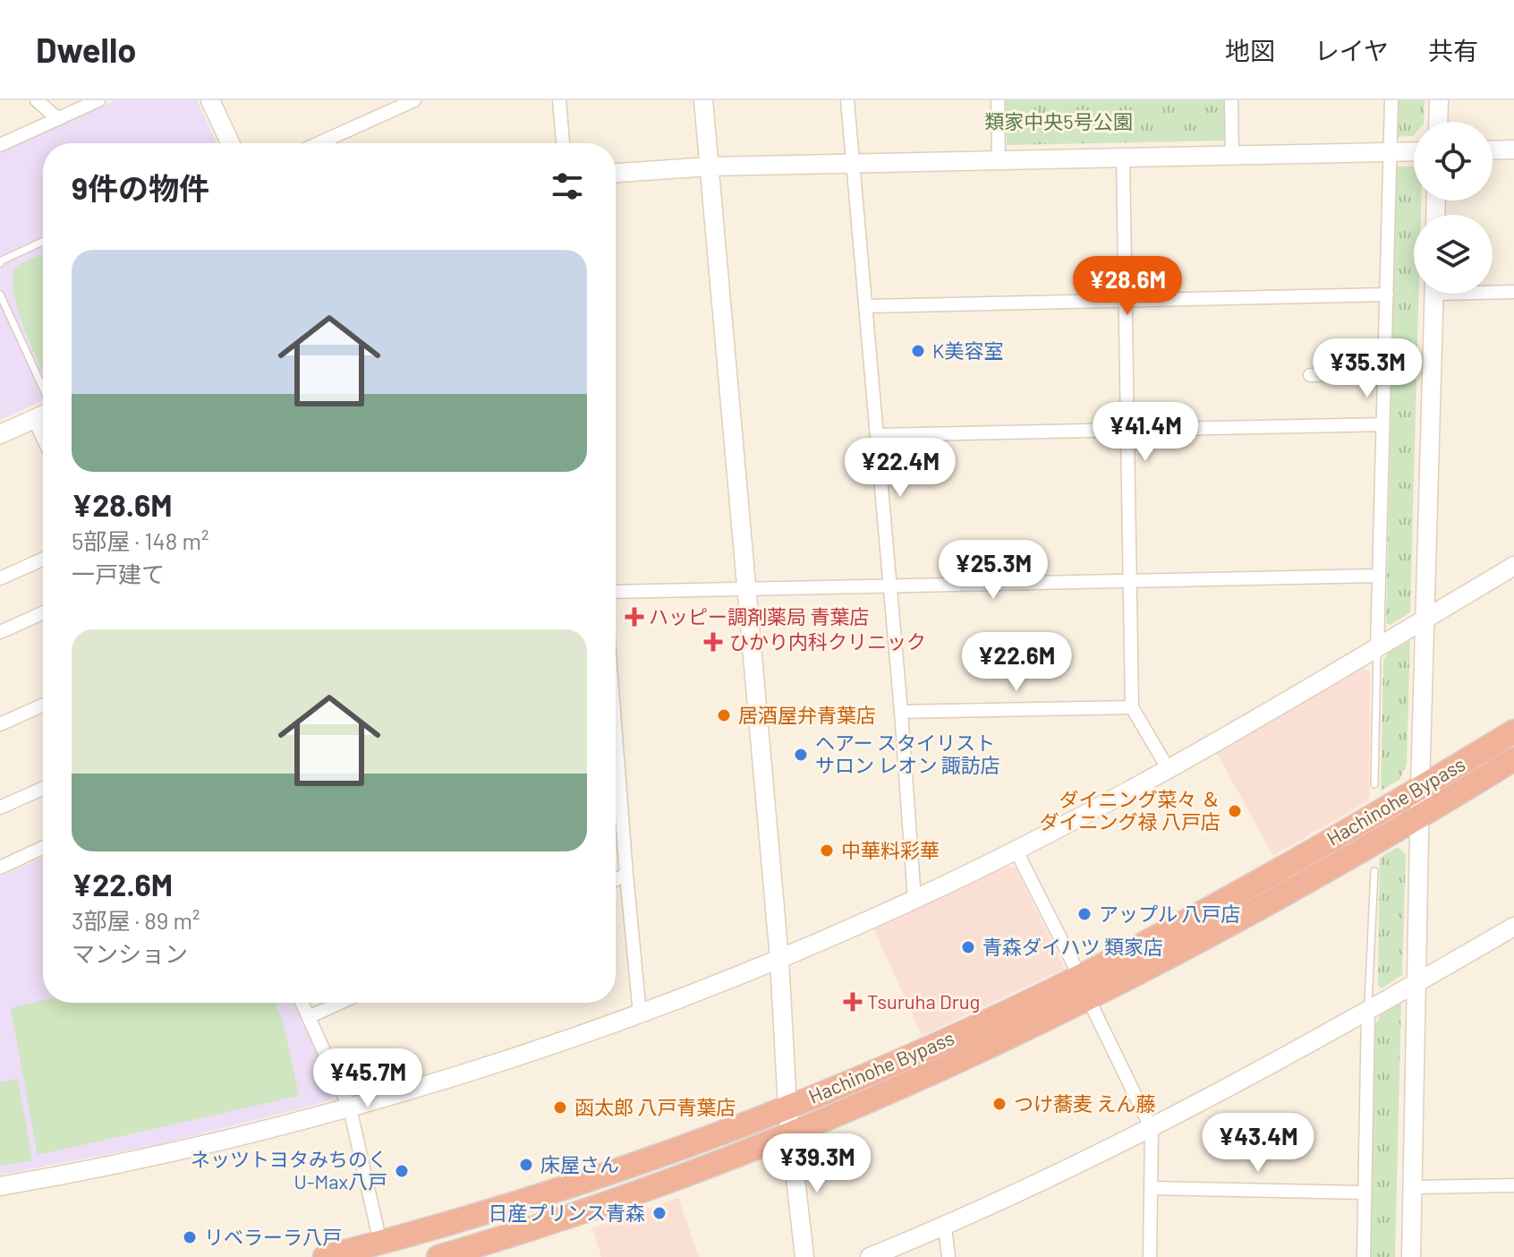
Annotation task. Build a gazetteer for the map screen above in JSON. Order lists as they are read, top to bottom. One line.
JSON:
{"streets":{"highway":["Hachinohe Bypass"]},"parks":["類家中央5号公園"],"places":{"other":["K美容室","居酒屋弁青葉店","ヘアー スタイリスト サロン レオン 諏訪店","ダイニング菜々 ＆ ダイニング禄 八戸店","中華料彩華","アップル 八戸店","青森ダイハツ 類家店","つけ蕎麦 えん藤","函太郎 八戸青葉店","床屋さん","ネッツトヨタみちのく U-Max八戸","日産プリンス青森","リベラーラ八戸"],"health":["ハッピー調剤薬局 青葉店","ひかり内科クリニック","Tsuruha Drug"]},"page":{"header":"Dwello","nav":["地図","レイヤ","共有"],"heading":"9件の物件","list":[{"name":"¥28.6M","note":"5部屋 · 148 m² · 一戸建て"},{"name":"¥22.6M","note":"3部屋 · 89 m² · マンション"}],"price":["¥28.6M","¥35.3M","¥41.4M","¥22.4M","¥25.3M","¥22.6M","¥45.7M","¥43.4M","¥39.3M"]}}
